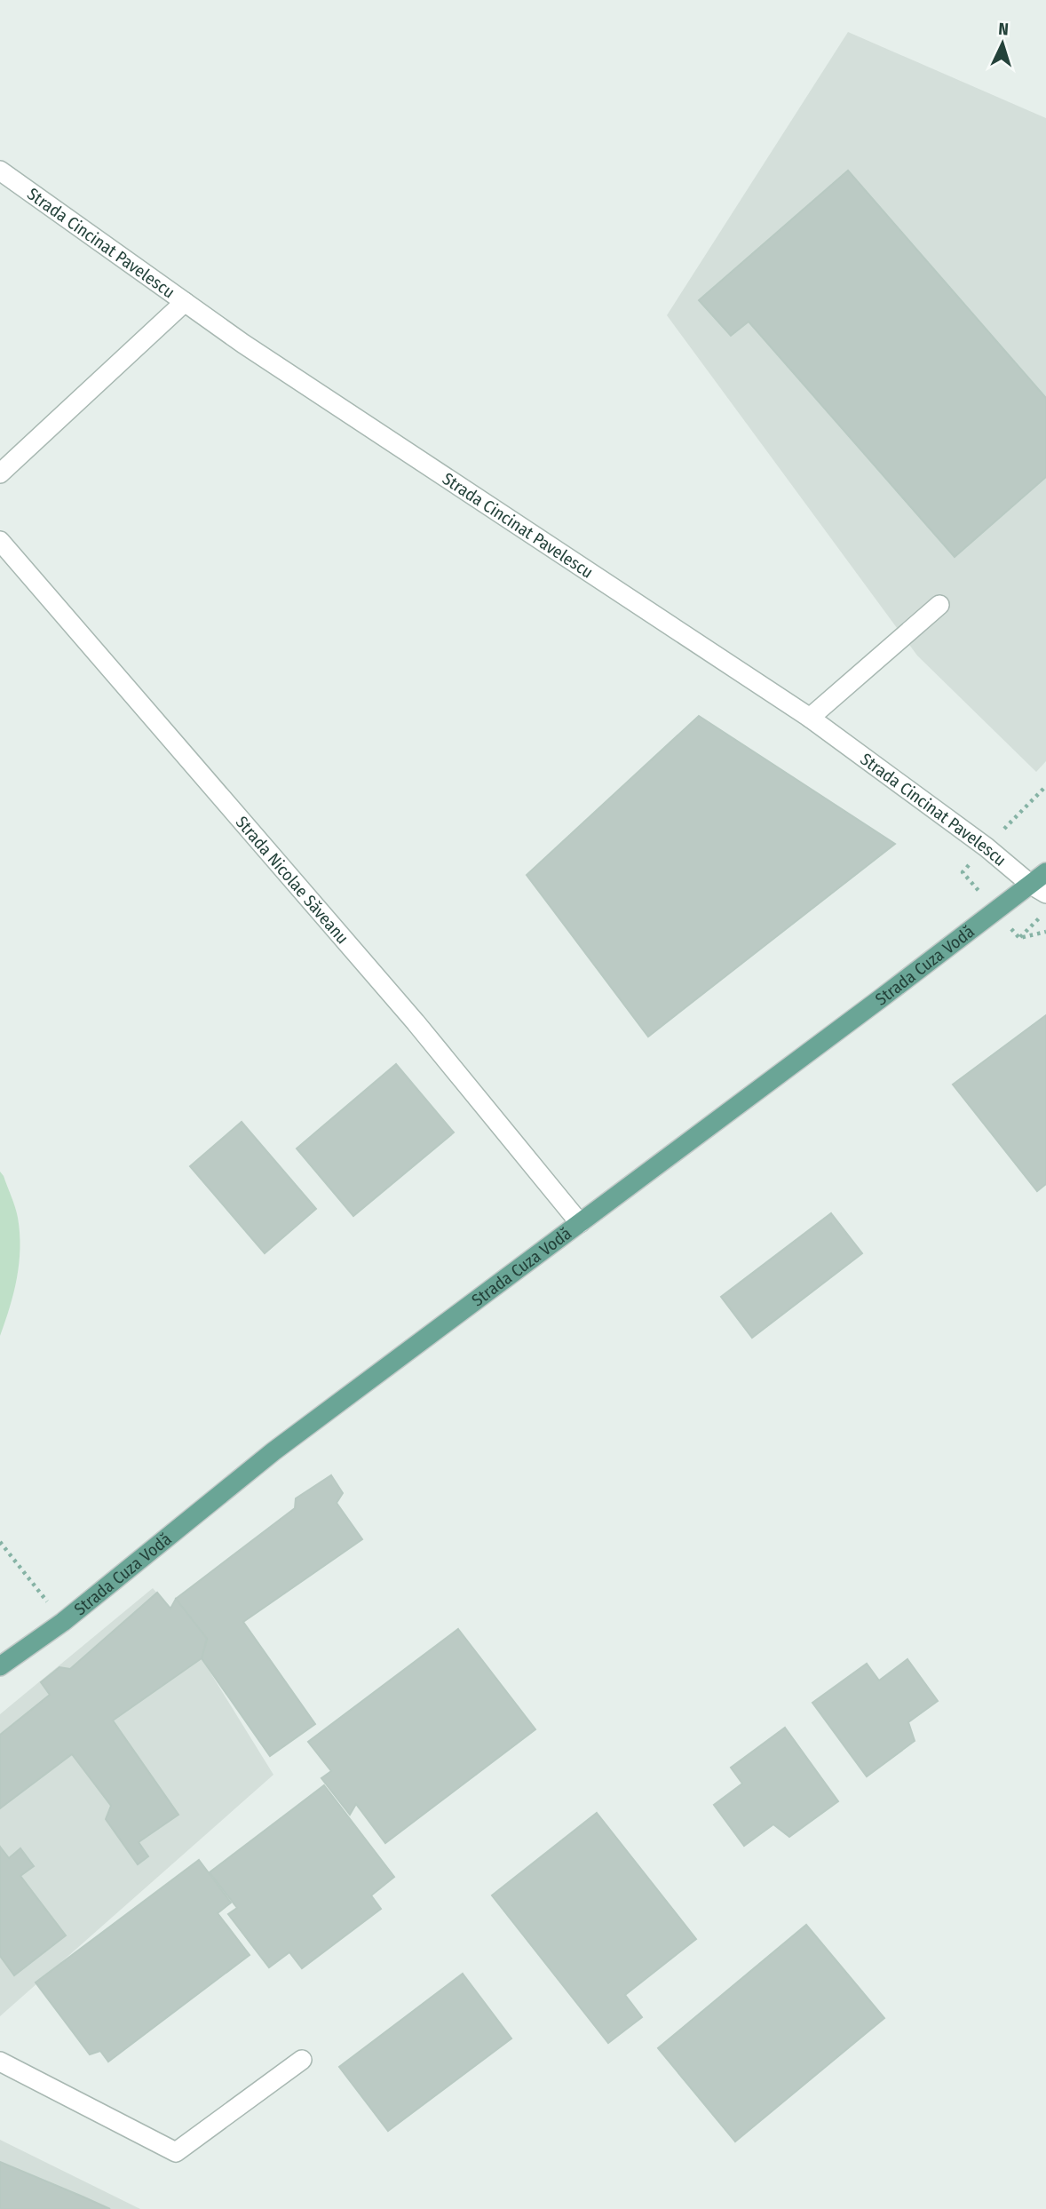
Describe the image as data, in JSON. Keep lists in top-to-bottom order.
{
  "streets": {
    "main road": ["Strada Cuza Vodă"],
    "street": ["Strada Cincinat Pavelescu", "Strada Nicolae Săveanu"]
  },
  "crossings": [
    ["Strada Cincinat Pavelescu", "Strada Cuza Vodă"],
    ["Strada Nicolae Săveanu", "Strada Cuza Vodă"]
  ],
  "north": "top"
}
